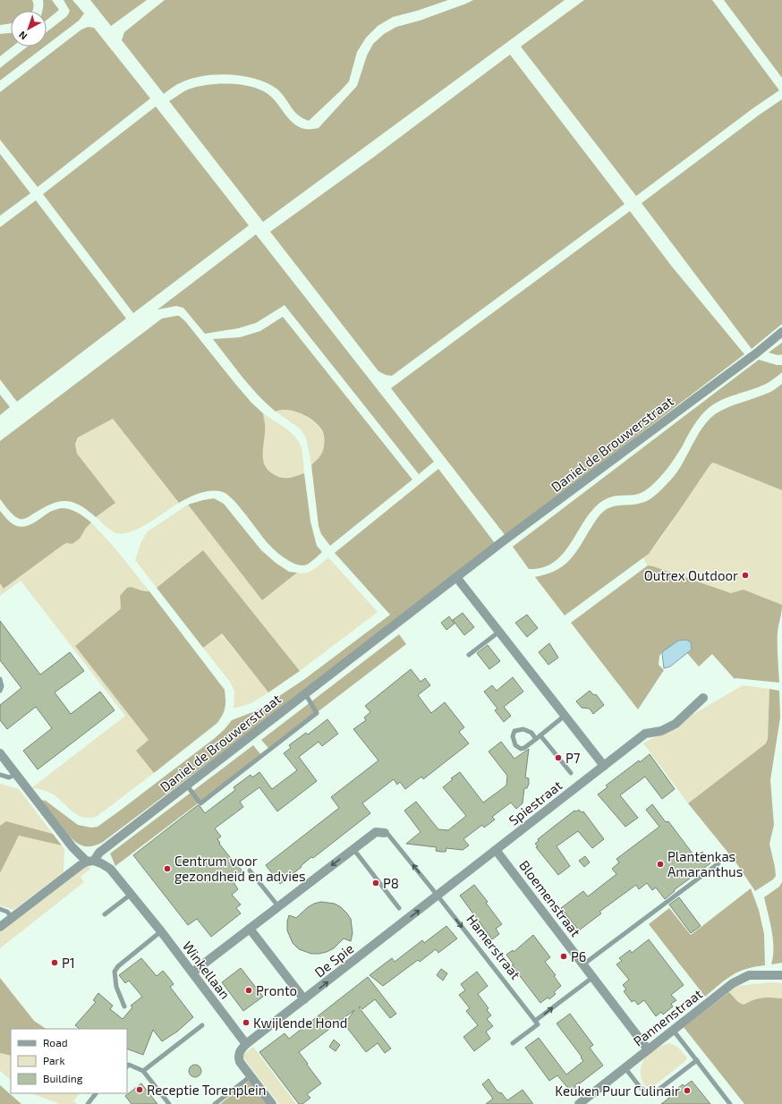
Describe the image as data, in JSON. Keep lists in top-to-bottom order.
{
  "streets": {
    "street": [
      "Daniel de Brouwerstraat",
      "Spiestraat",
      "Bloemenstraat",
      "De Spie",
      "Winkellaan",
      "Pannenstraat"
    ],
    "lane": ["Hamerstraat"]
  },
  "crossings": [
    ["Daniel de Brouwerstraat", "Winkellaan"],
    ["Spiestraat", "Bloemenstraat"],
    ["Spiestraat", "Hamerstraat"],
    ["Spiestraat", "De Spie"],
    ["Bloemenstraat", "Pannenstraat"],
    ["Hamerstraat", "De Spie"],
    ["De Spie", "Winkellaan"]
  ],
  "one_way": ["De Spie"],
  "places": [
    "Outrex Outdoor",
    "P7",
    "Plantenkas Amaranthus",
    "Centrum voor gezondheid en advies",
    "P8",
    "P6",
    "P1",
    "Pronto",
    "Kwijlende Hond",
    "Receptie Torenplein",
    "Keuken Puur Culinair"
  ],
  "legend": ["Road", "Park", "Building"],
  "north": "bottom left"
}
